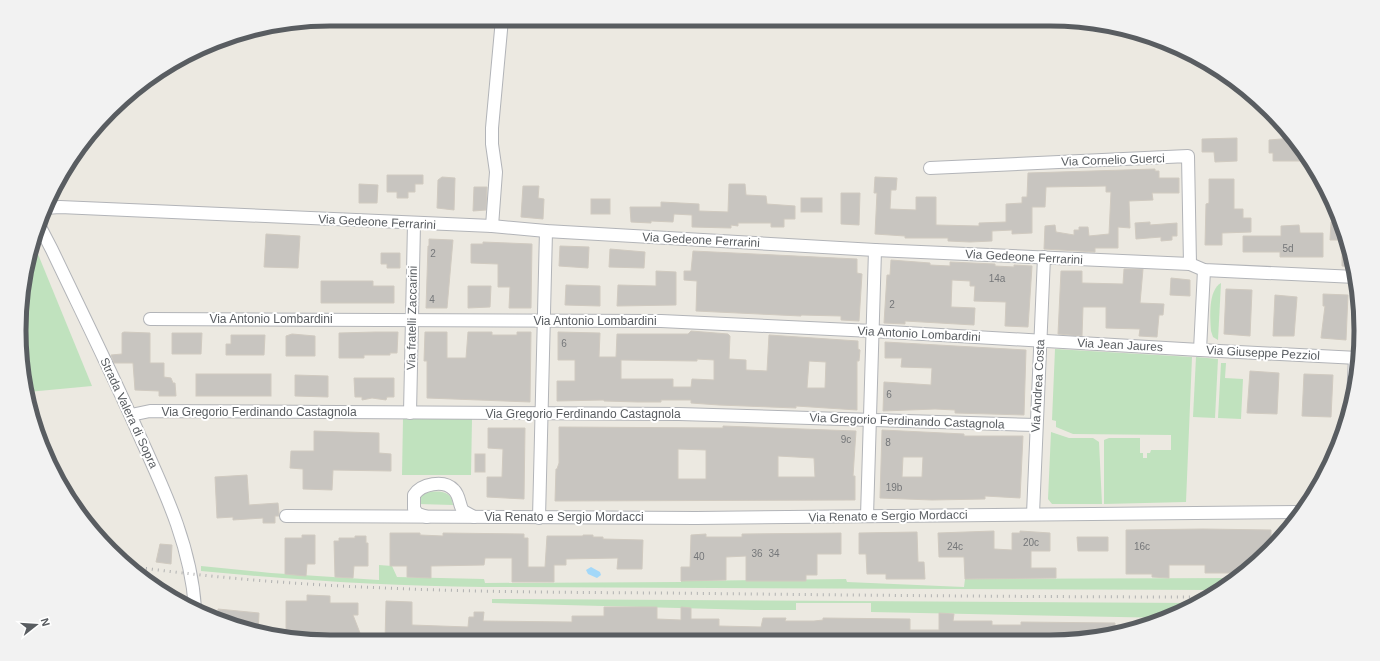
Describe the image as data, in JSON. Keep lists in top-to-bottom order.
{
  "streets": {
    "street": [
      "Via Cornelio Guerci",
      "Via Gedeone Ferrarini",
      "Via fratelli Zaccarini",
      "Via Antonio Lombardini",
      "Via Jean Jaures",
      "Via Giuseppe Pezziol",
      "Via Andrea Costa",
      "Via Gregorio Ferdinando Castagnola",
      "Strada Valera di Sopra",
      "Via Renato e Sergio Mordacci"
    ]
  },
  "crossings": [
    ["Via Cornelio Guerci", "Via Gedeone Ferrarini"],
    ["Via Gedeone Ferrarini", "Via fratelli Zaccarini"],
    ["Via Gedeone Ferrarini", "Via Giuseppe Pezziol"],
    ["Via Gedeone Ferrarini", "Via Andrea Costa"],
    ["Via fratelli Zaccarini", "Via Antonio Lombardini"],
    ["Via fratelli Zaccarini", "Via Gregorio Ferdinando Castagnola"],
    ["Via Antonio Lombardini", "Via Jean Jaures"],
    ["Via Antonio Lombardini", "Via Andrea Costa"],
    ["Via Jean Jaures", "Via Giuseppe Pezziol"],
    ["Via Jean Jaures", "Via Andrea Costa"],
    ["Via Andrea Costa", "Via Gregorio Ferdinando Castagnola"],
    ["Via Andrea Costa", "Via Renato e Sergio Mordacci"],
    ["Via Gregorio Ferdinando Castagnola", "Strada Valera di Sopra"]
  ],
  "house_numbers": [
    "5d",
    "2",
    "14a",
    "4",
    "2",
    "6",
    "6",
    "9c",
    "8",
    "19b",
    "20c",
    "24c",
    "16c",
    "36",
    "34",
    "40"
  ],
  "north": "right"
}
